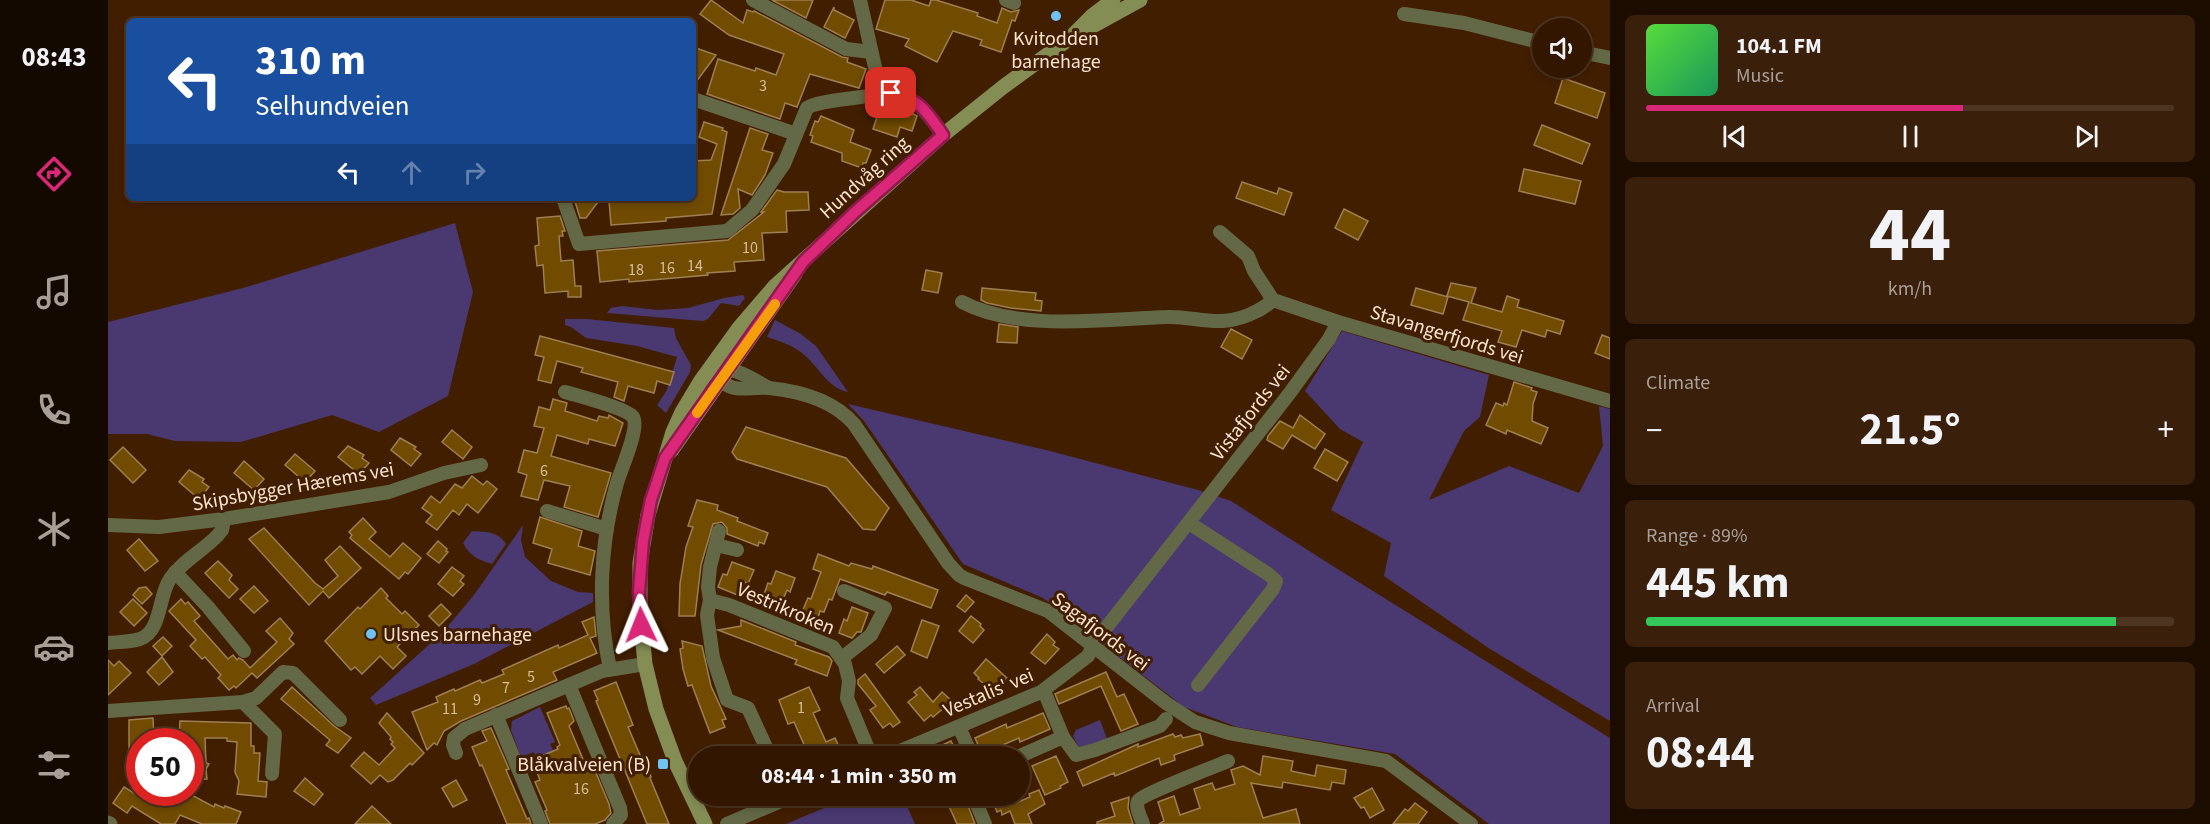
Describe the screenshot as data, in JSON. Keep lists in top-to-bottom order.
{
  "streets": {
    "main road": ["Hundvåg ring"],
    "street": [
      "Stavangerfjords vei",
      "Vistafjords vei",
      "Skipsbygger Hærems vei",
      "Vestrikroken",
      "Sagafjords vei",
      "Vestalis' vei"
    ]
  },
  "crossings": [
    ["Hundvåg ring", "Sagafjords vei"],
    ["Stavangerfjords vei", "Vistafjords vei"],
    ["Vistafjords vei", "Sagafjords vei"],
    ["Vistafjords vei", "Vestalis' vei"],
    ["Sagafjords vei", "Vestalis' vei"]
  ],
  "places": {
    "other": ["Kvitodden barnehage", "Ulsnes barnehage"],
    "transit": ["Blåkvalveien (B)"]
  },
  "house_numbers": [
    "3",
    "10",
    "14",
    "16",
    "18",
    "6",
    "5",
    "7",
    "9",
    "1",
    "11",
    "16"
  ],
  "page": {
    "tabs": "08:43",
    "turn": ["310 m", "Selhundveien"],
    "song": ["104.1 FM", "Music"],
    "tile": [
      ["44", "km/h"],
      "Climate",
      ["Range · 89%", "445 km"],
      ["Arrival", "08:44"]
    ],
    "heat": ["−", "21.5°", "+"],
    "limit": "50",
    "trip": "08:44 · 1 min · 350 m"
  }
}
